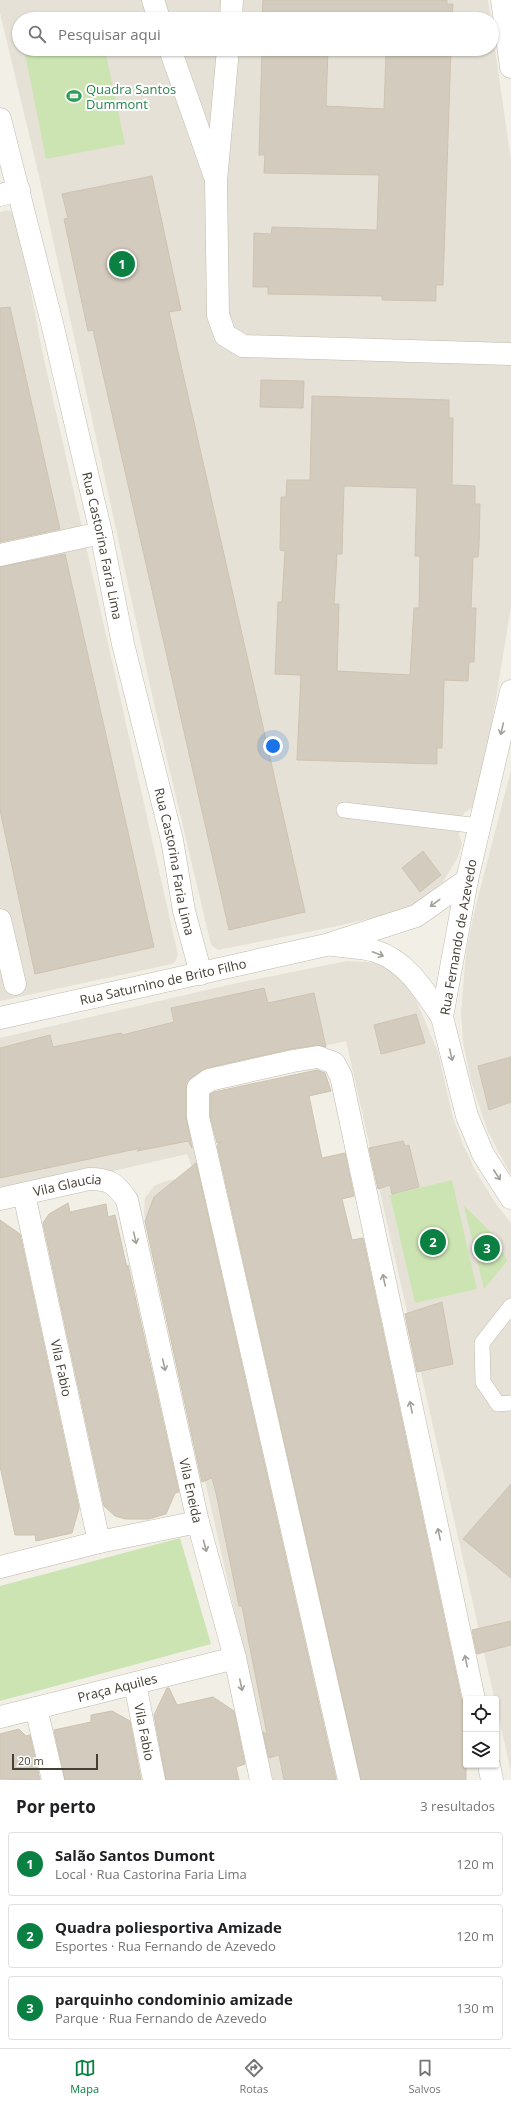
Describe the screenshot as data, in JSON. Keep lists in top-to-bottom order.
{
  "streets": {
    "street": [
      "Rua Castorina Faria Lima",
      "Rua Fernando de Azevedo",
      "Rua Saturnino de Brito Filho",
      "Vila Glaucia",
      "Vila Fabio",
      "Vila Eneida",
      "Praça Aquiles"
    ]
  },
  "crossings": [
    ["Rua Castorina Faria Lima", "Rua Saturnino de Brito Filho"],
    ["Rua Fernando de Azevedo", "Rua Saturnino de Brito Filho"],
    ["Vila Glaucia", "Vila Fabio"],
    ["Vila Glaucia", "Vila Eneida"],
    ["Vila Fabio", "Praça Aquiles"],
    ["Vila Eneida", "Praça Aquiles"]
  ],
  "one_way": ["Rua Fernando de Azevedo", "Vila Eneida"],
  "places": {
    "sports": ["Quadra Santos Dummont"]
  },
  "scale_bar": "20 m",
  "page": {
    "search": "Pesquisar aqui",
    "pins": ["1", "2", "3"],
    "scale": "20 m",
    "heading": ["Por perto", "3 resultados"],
    "list": [
      {
        "mark": "1",
        "name": "Salão Santos Dumont",
        "note": "Local · Rua Castorina Faria Lima",
        "value": "120 m"
      },
      {
        "mark": "2",
        "name": "Quadra poliesportiva Amizade",
        "note": "Esportes · Rua Fernando de Azevedo",
        "value": "120 m"
      },
      {
        "mark": "3",
        "name": "parquinho condominio amizade",
        "note": "Parque · Rua Fernando de Azevedo",
        "value": "130 m"
      }
    ],
    "nav": ["Mapa", "Rotas", "Salvos"]
  }
}
